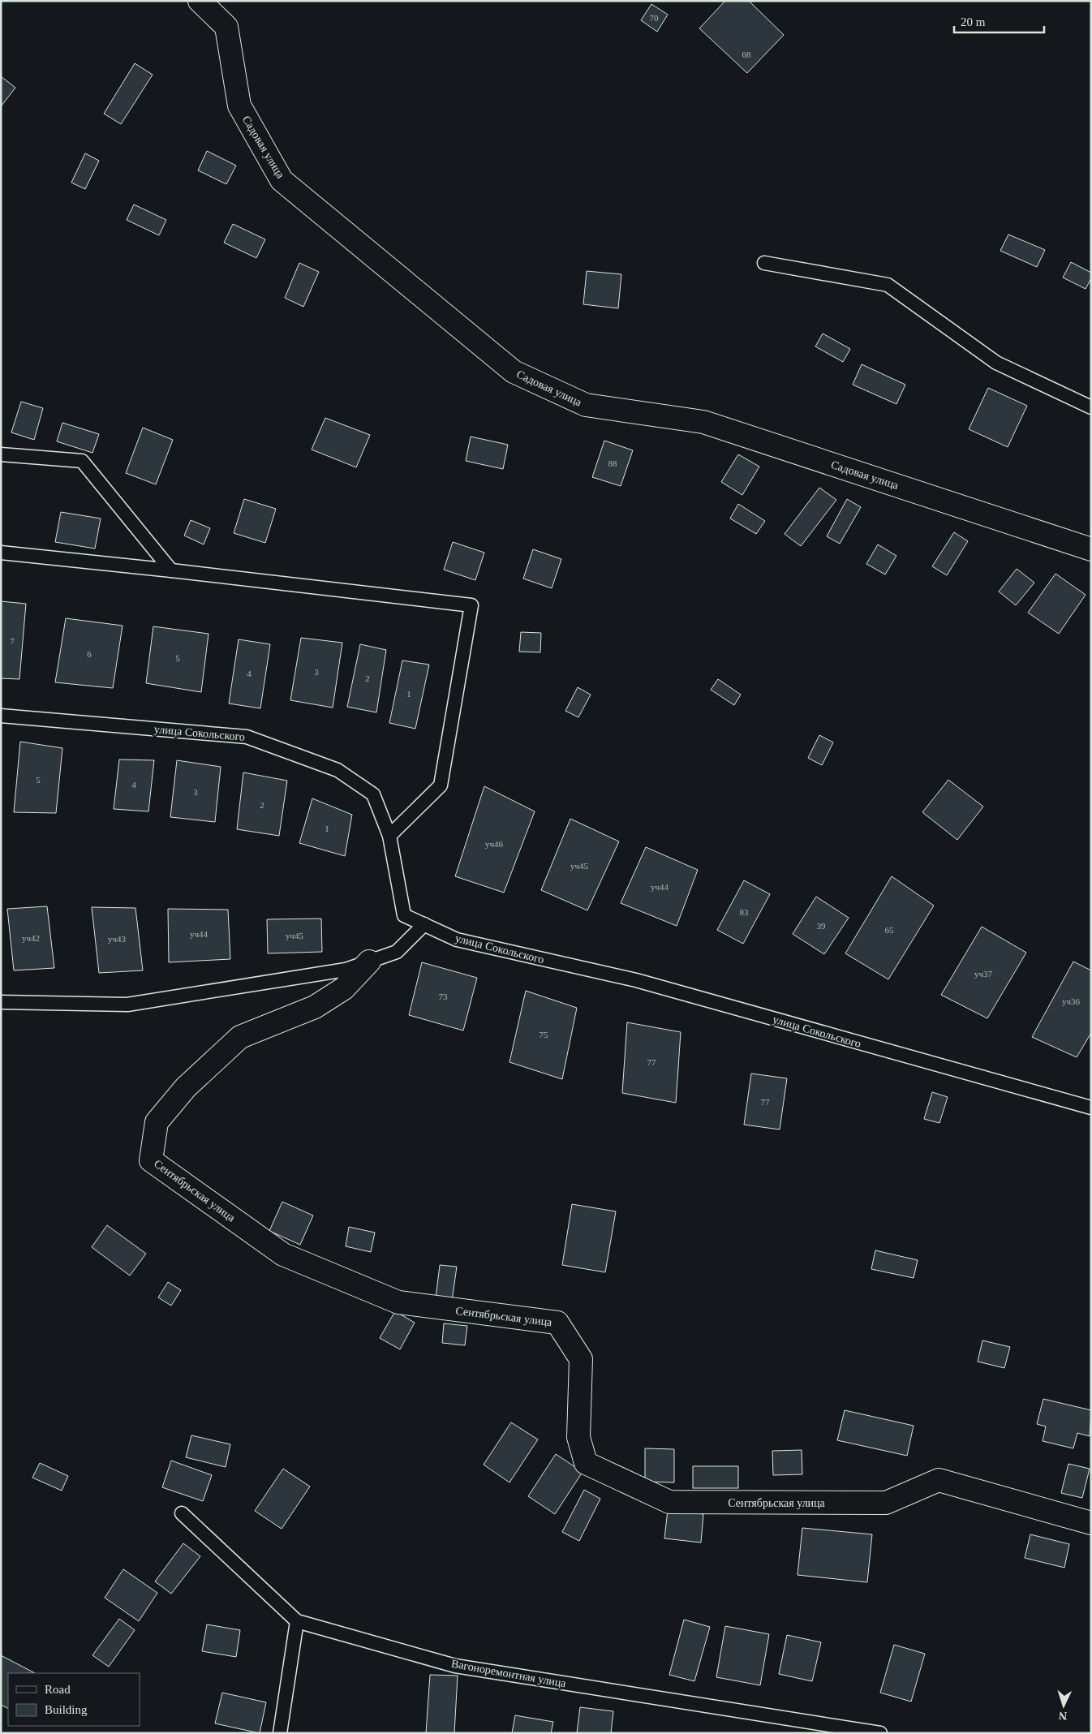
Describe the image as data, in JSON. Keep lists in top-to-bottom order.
{
  "streets": {
    "street": ["Садовая улица", "Сентябрьская улица"],
    "lane": ["улица Сокольского", "Вагоноремонтная улица"]
  },
  "house_numbers": [
    "70",
    "68",
    "88",
    "7",
    "6",
    "5",
    "3",
    "4",
    "2",
    "1",
    "5",
    "4",
    "3",
    "2",
    "1",
    "уч46",
    "уч45",
    "уч44",
    "83",
    "39",
    "65",
    "уч44",
    "уч45",
    "уч42",
    "уч43",
    "уч37",
    "73",
    "уч36",
    "75",
    "77",
    "77"
  ],
  "legend": ["Road", "Building"],
  "scale_bar": "20 m",
  "north": "bottom"
}
